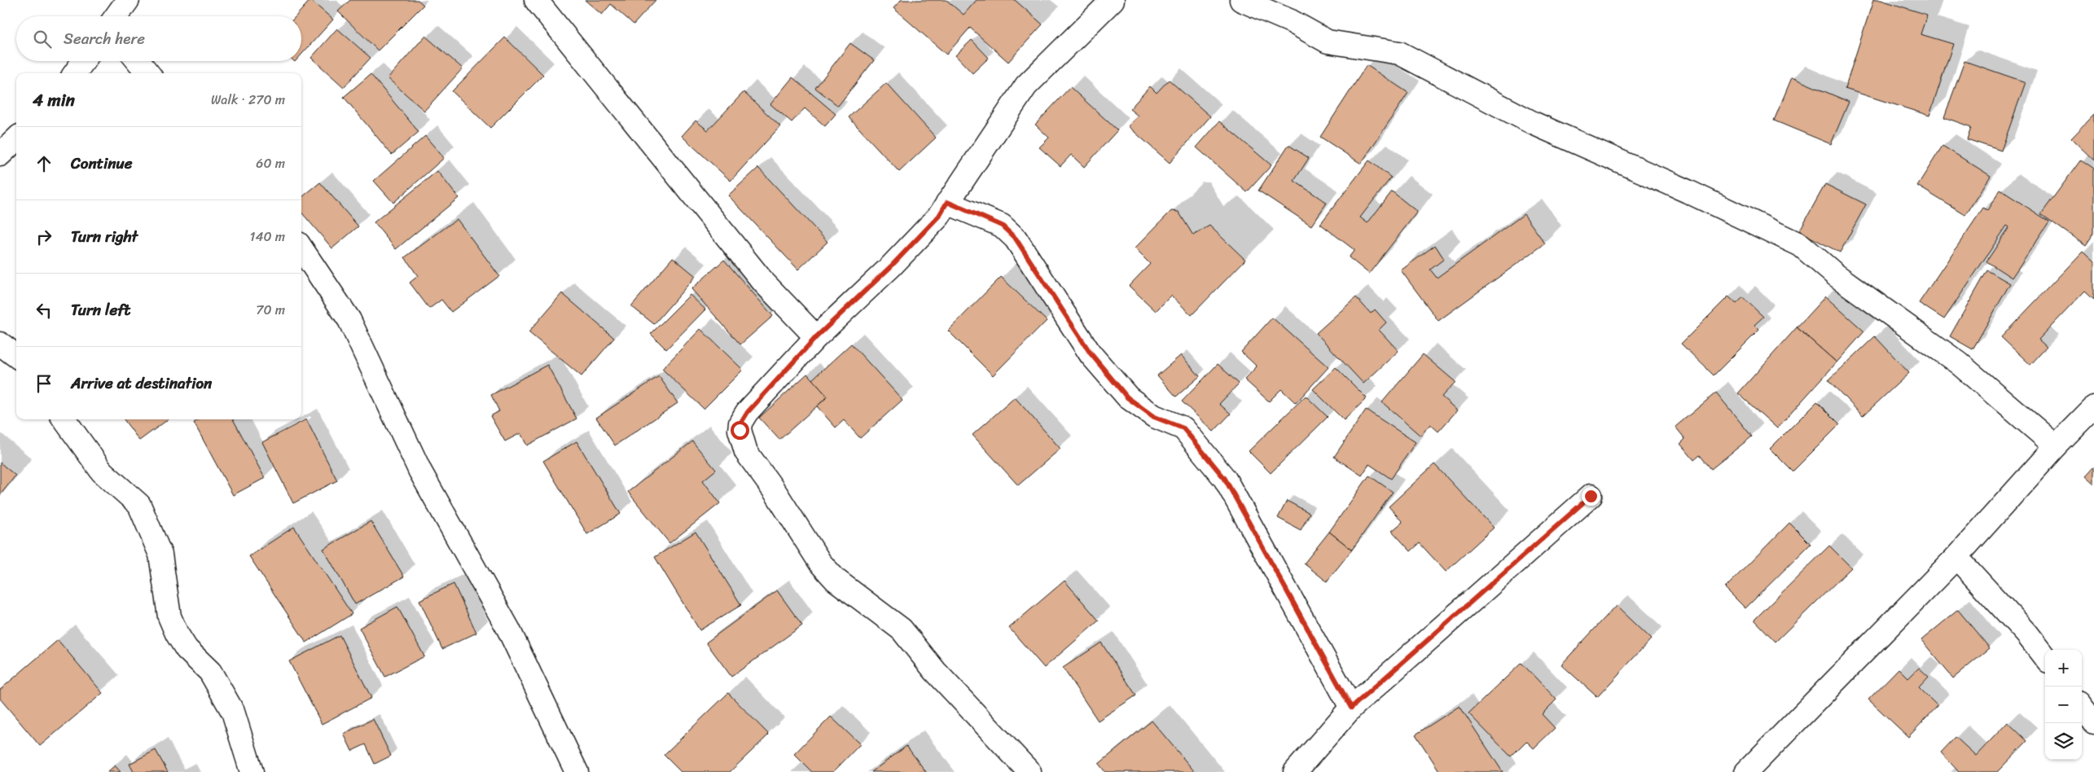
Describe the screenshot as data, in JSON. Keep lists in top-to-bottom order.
{
  "page": {
    "search": "Search here",
    "heading": ["4 min", "Walk · 270 m"],
    "list": [
      ["Continue", "60 m"],
      ["Turn right", "140 m"],
      ["Turn left", "70 m"],
      "Arrive at destination"
    ],
    "map_buttons": ["+", "−"]
  }
}
